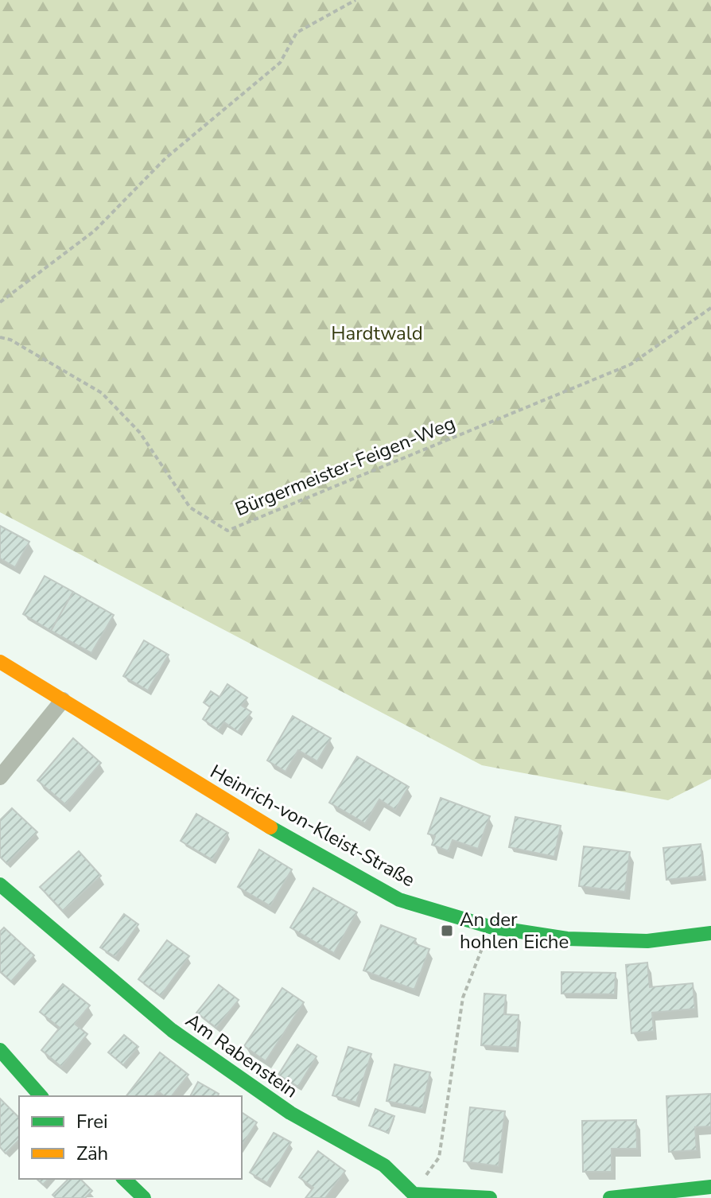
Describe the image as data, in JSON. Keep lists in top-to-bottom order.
{
  "streets": {
    "street": ["Heinrich-von-Kleist-Straße", "Am Rabenstein"],
    "path": ["Bürgermeister-Feigen-Weg"]
  },
  "parks": ["Hardtwald"],
  "places": {
    "transit": ["An der hohlen Eiche"]
  },
  "legend": ["Frei", "Zäh"]
}
